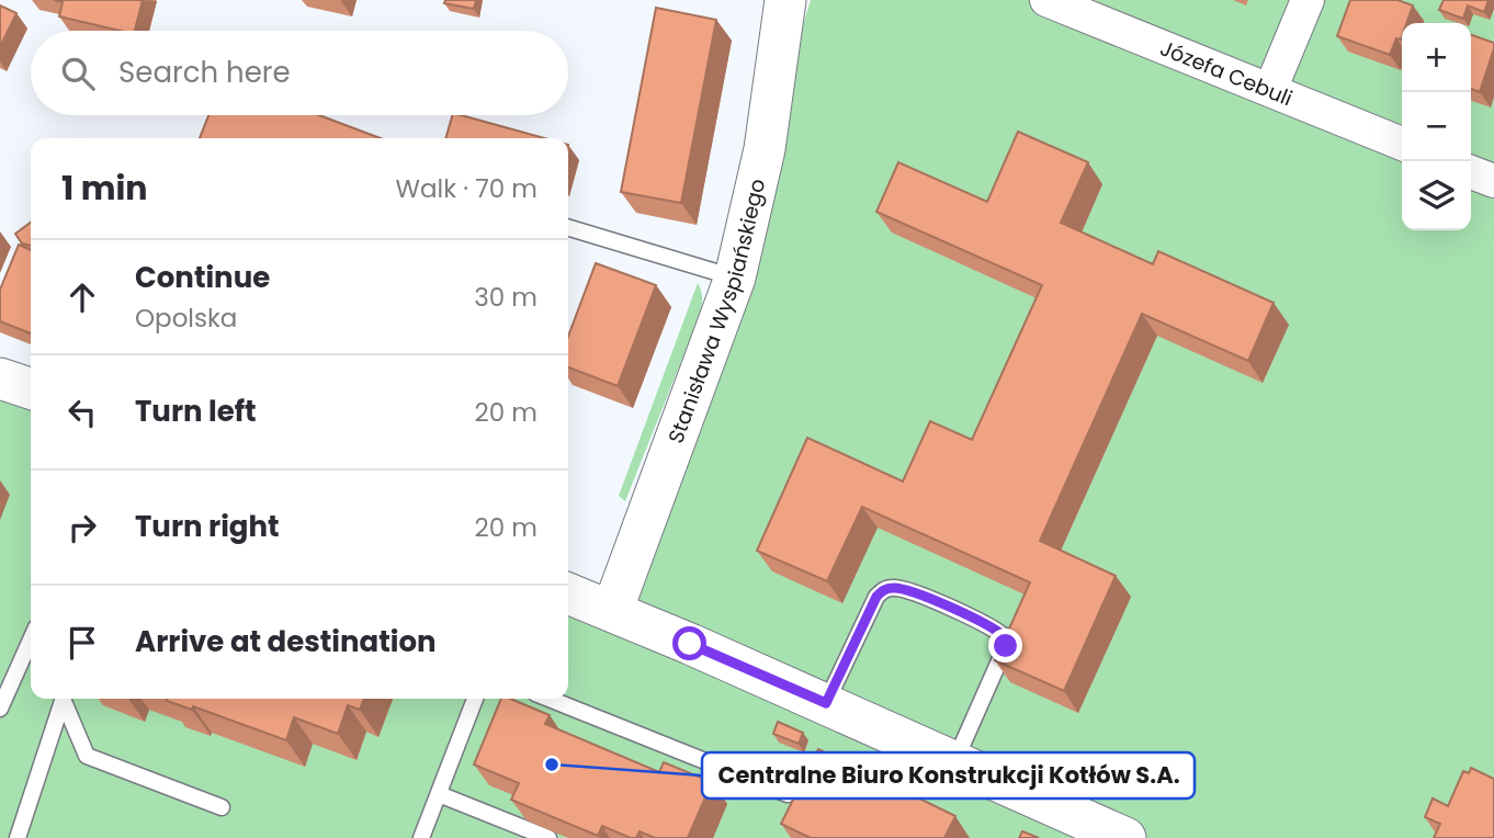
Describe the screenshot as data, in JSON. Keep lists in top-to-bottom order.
{
  "streets": {
    "street": ["Józefa Cebuli", "Stanisława Wyspiańskiego"]
  },
  "places": ["Centralne Biuro Konstrukcji Kotłów S.A."],
  "page": {
    "map_buttons": ["+", "−"],
    "search": "Search here",
    "heading": ["1 min", "Walk · 70 m"],
    "list": [
      ["Continue", "Opolska", "30 m"],
      ["Turn left", "20 m"],
      ["Turn right", "20 m"],
      "Arrive at destination"
    ]
  }
}
